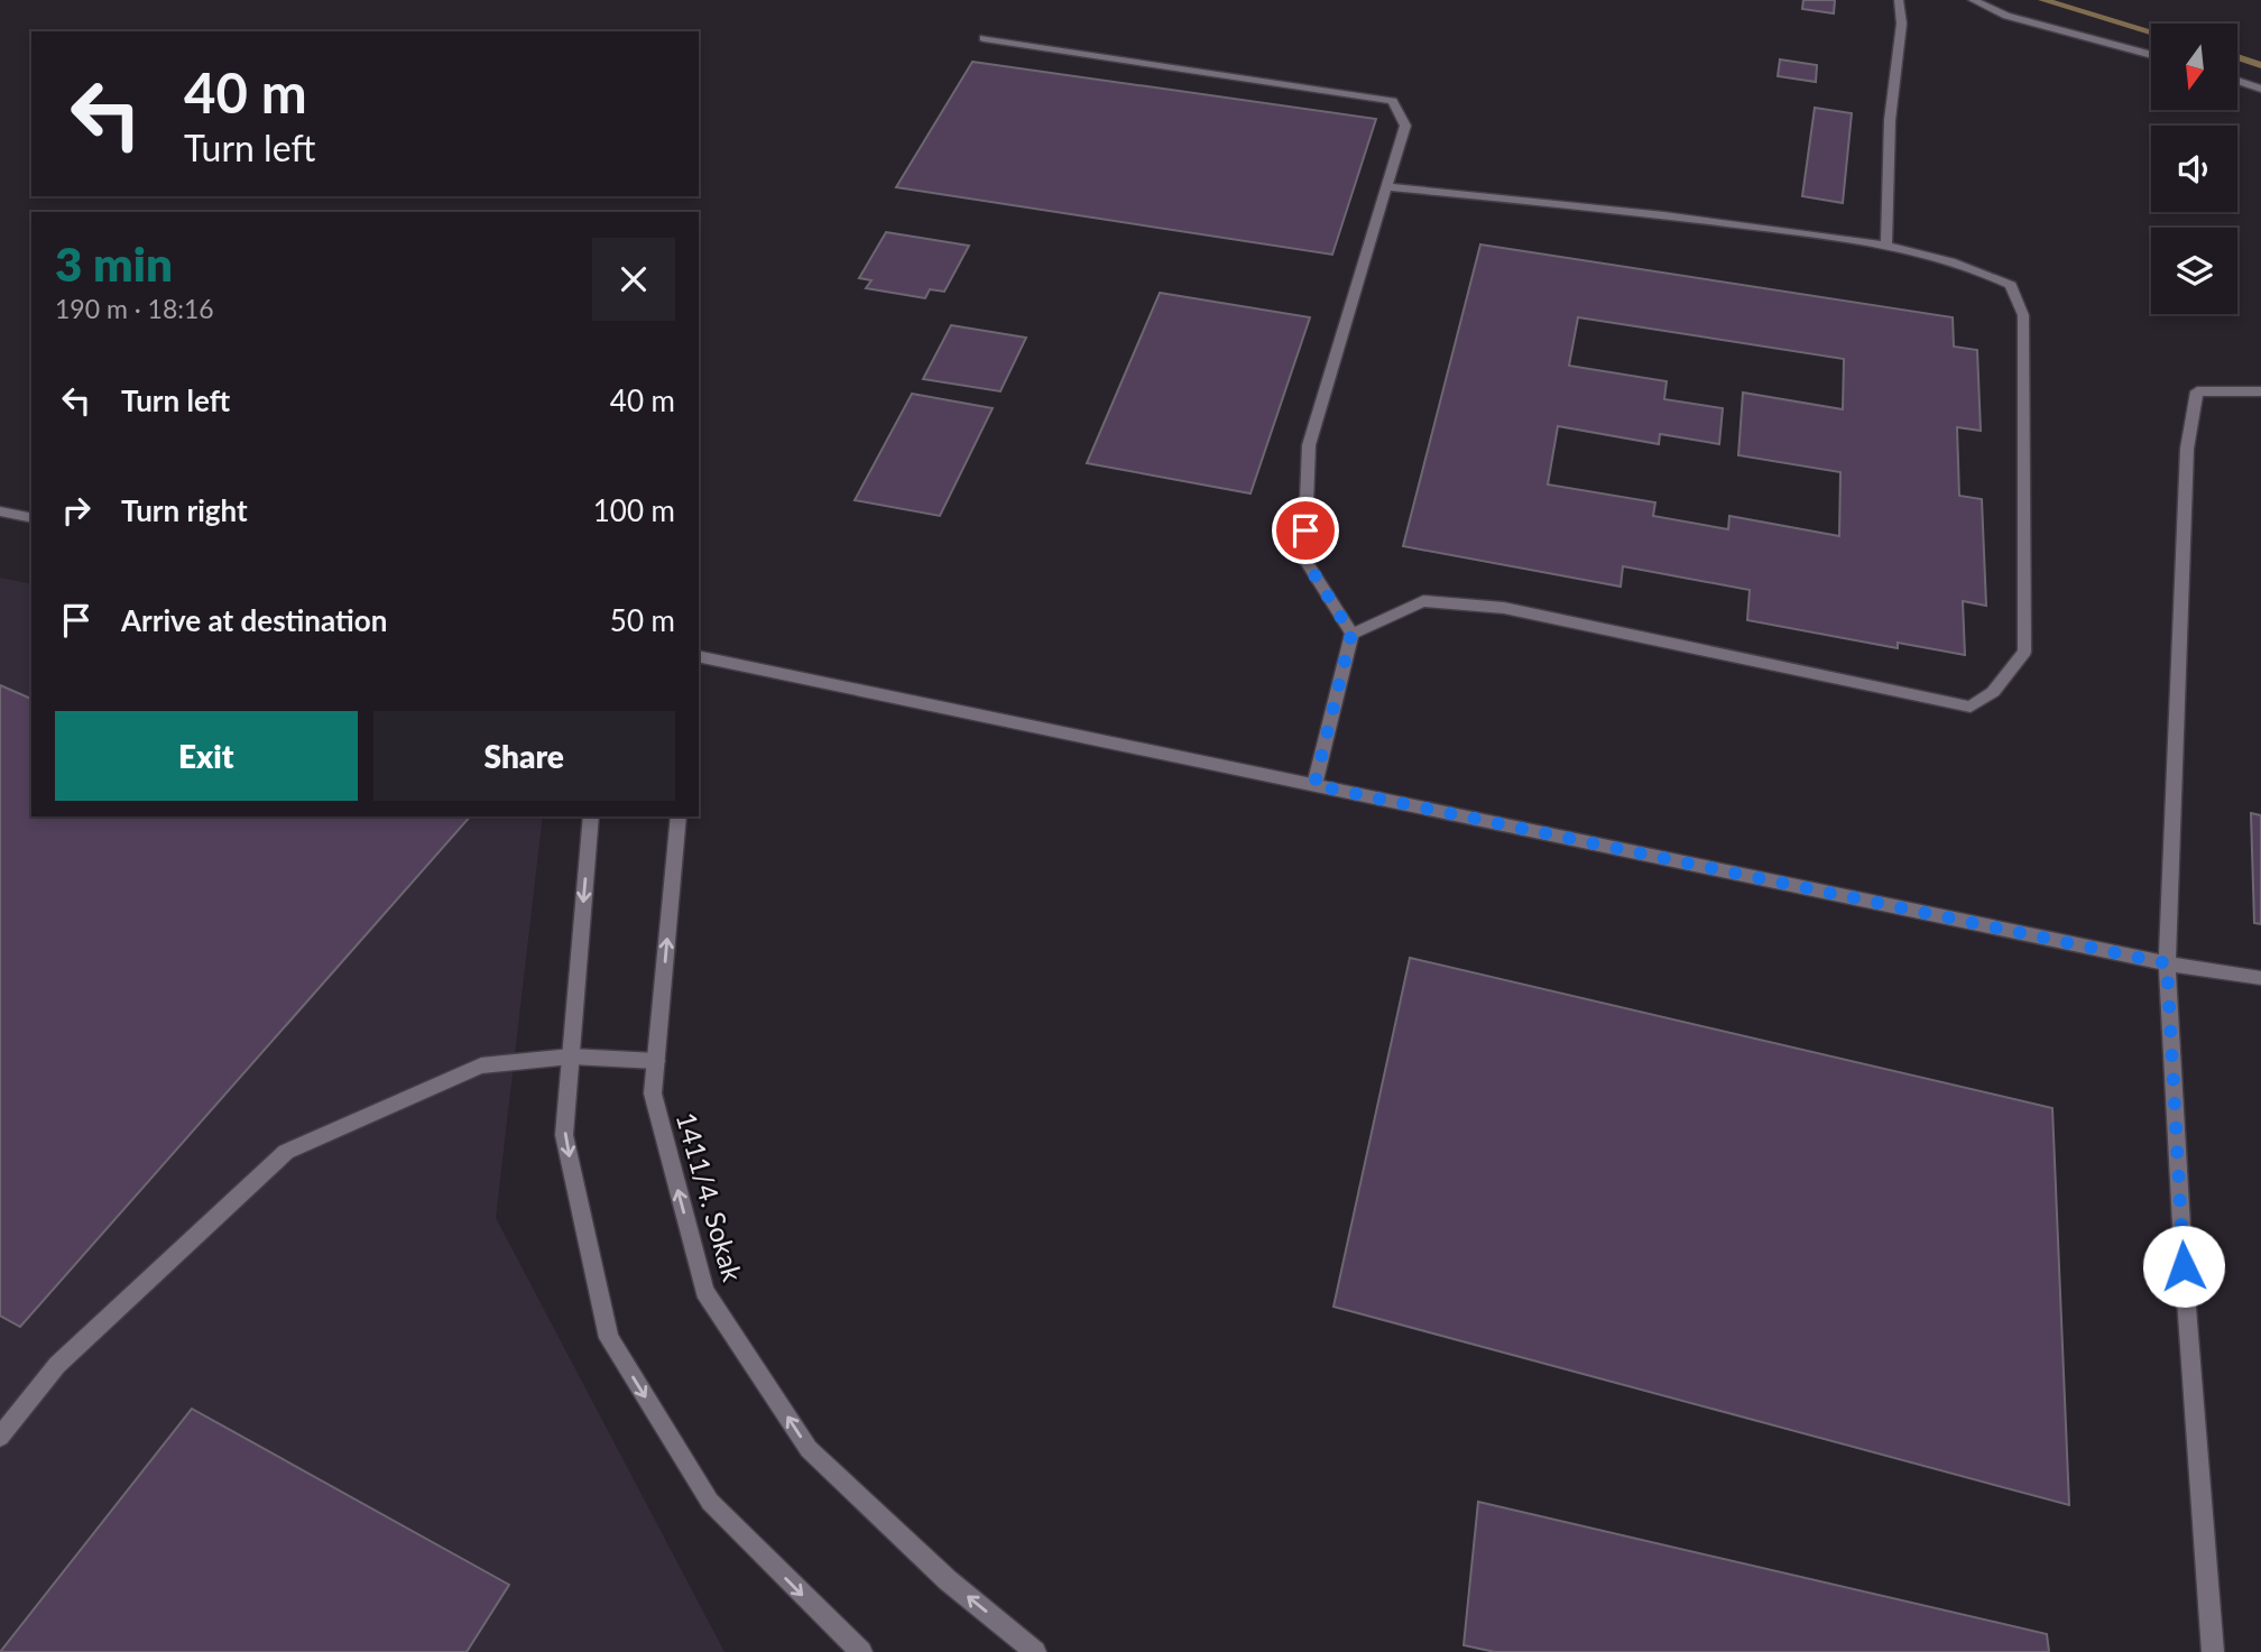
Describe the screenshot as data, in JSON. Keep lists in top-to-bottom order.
{
  "streets": {
    "street": ["1411/4. Sokak"]
  },
  "north": "bottom",
  "page": {
    "turn": ["40 m", "Turn left"],
    "heading": ["3 min", "190 m · 18:16"],
    "list": [
      {
        "name": "Turn left",
        "value": "40 m"
      },
      {
        "name": "Turn right",
        "value": "100 m"
      },
      {
        "name": "Arrive at destination",
        "value": "50 m"
      }
    ],
    "buttons": ["Exit", "Share"]
  }
}
